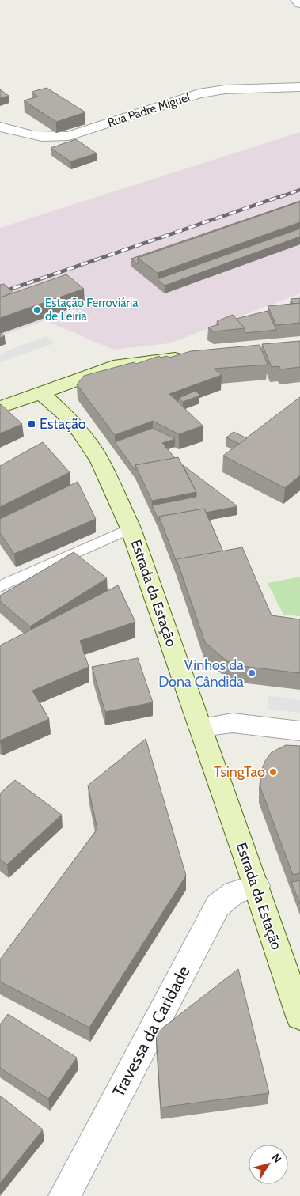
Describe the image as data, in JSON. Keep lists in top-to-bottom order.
{
  "streets": {
    "main road": ["Estrada da Estação"],
    "street": ["Rua Padre Miguel", "Travessa da Caridade"]
  },
  "crossings": [
    ["Estrada da Estação", "Travessa da Caridade"]
  ],
  "places": {
    "other": ["Estação Ferroviária de Leiria", "Vinhos da Dona Cândida", "TsingTao"],
    "transit": ["Estação"]
  },
  "north": "top right"
}
